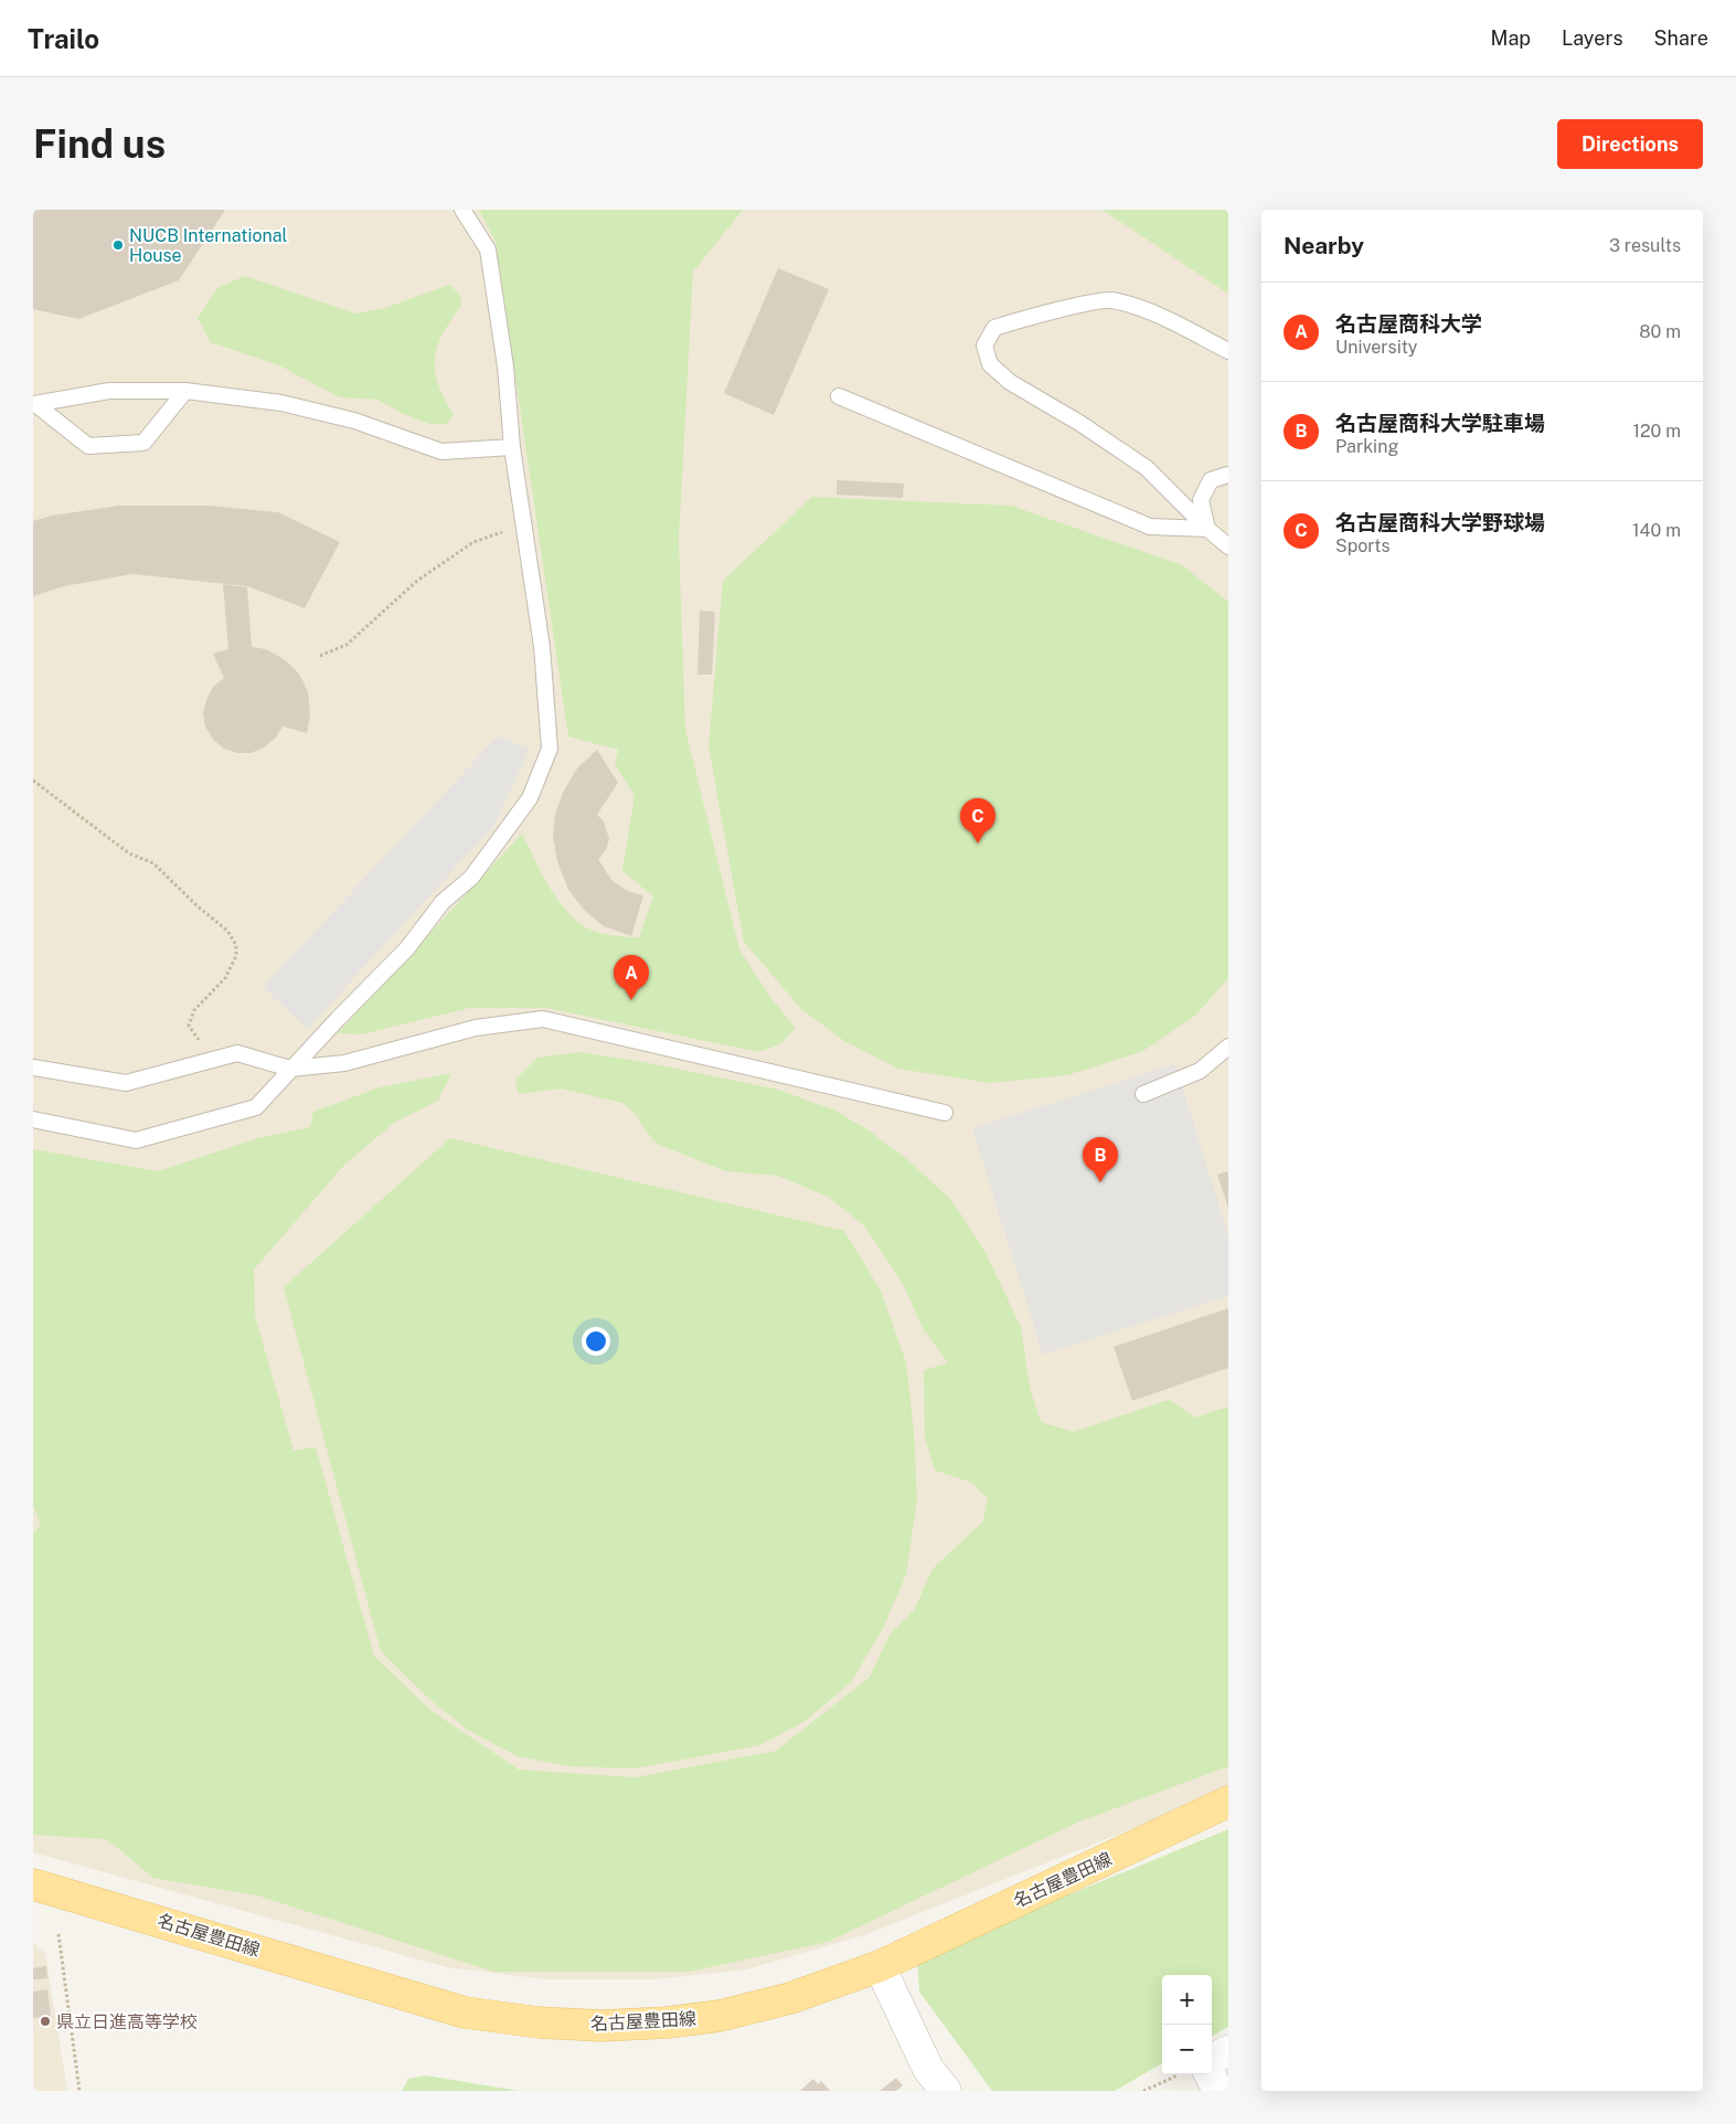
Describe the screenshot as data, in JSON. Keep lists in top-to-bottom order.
{
  "streets": {
    "main road": ["名古屋豊田線"]
  },
  "places": ["NUCB International House", "県立日進高等学校"],
  "page": {
    "header": "Trailo",
    "nav": ["Map", "Layers", "Share"],
    "buttons": "Directions",
    "title": "Find us",
    "heading": ["Nearby", "3 results"],
    "list": [
      {
        "mark": "A",
        "name": "名古屋商科大学",
        "note": "University",
        "value": "80 m"
      },
      {
        "mark": "B",
        "name": "名古屋商科大学駐車場",
        "note": "Parking",
        "value": "120 m"
      },
      {
        "mark": "C",
        "name": "名古屋商科大学野球場",
        "note": "Sports",
        "value": "140 m"
      }
    ],
    "pins": ["C", "A", "B"],
    "map_buttons": ["+", "−"]
  }
}
